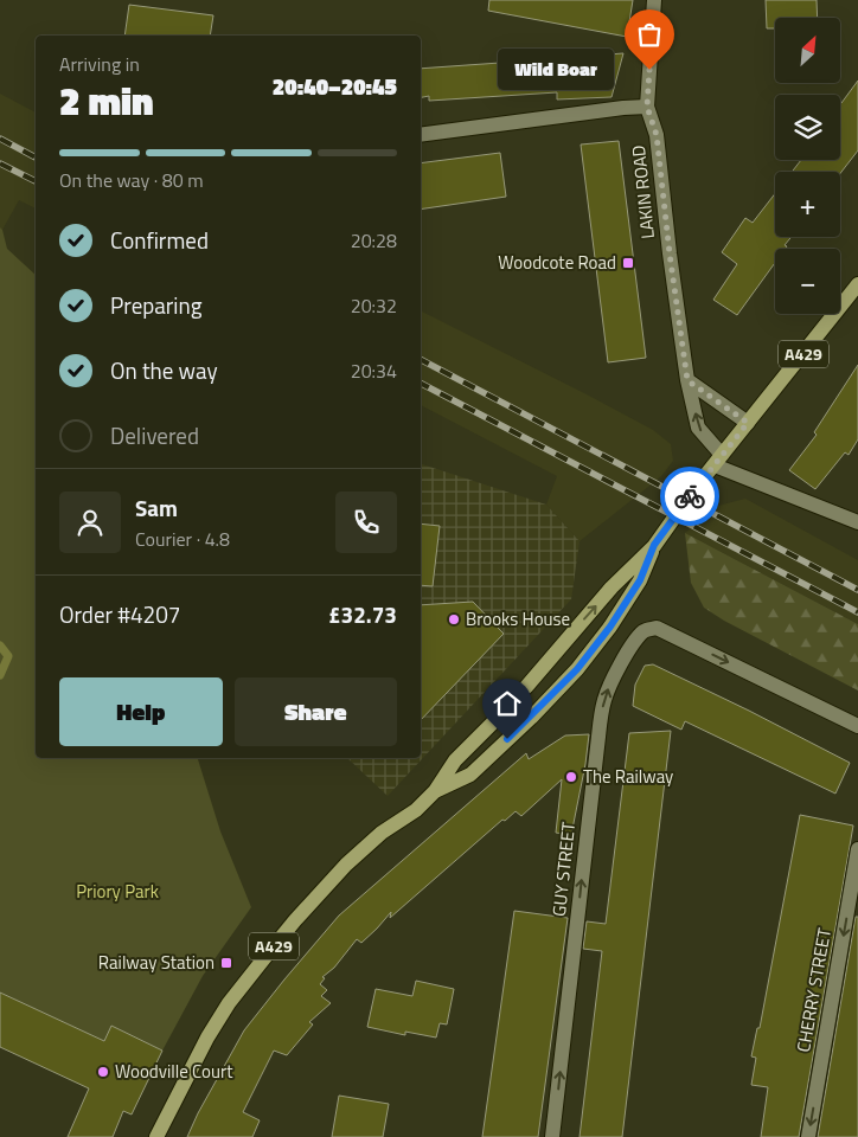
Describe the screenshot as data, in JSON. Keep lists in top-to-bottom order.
{
  "streets": {
    "main road": ["A429"],
    "street": ["LAKIN ROAD", "GUY STREET", "CHERRY STREET"]
  },
  "crossings": [
    ["LAKIN ROAD", "A429"]
  ],
  "one_way": ["CHERRY STREET"],
  "parks": ["Priory Park"],
  "places": {
    "other": [
      "Wild Boar",
      "Brooks House",
      "The Railway",
      "Woodville Court"
    ],
    "transit": ["Woodcote Road", "Railway Station"]
  },
  "north": "top right",
  "page": {
    "map_buttons": ["+", "−"],
    "heading": ["2 min", "Arriving in", "20:40–20:45"],
    "panel": [
      "Sam",
      "Courier · 4.8",
      "Order #4207",
      "£32.73"
    ],
    "bubble": "Wild Boar",
    "bar": "On the way · 80 m",
    "list": [
      ["Confirmed", "20:28"],
      ["Preparing", "20:32"],
      ["On the way", "20:34"],
      "Delivered"
    ],
    "buttons": ["Help", "Share"]
  }
}
